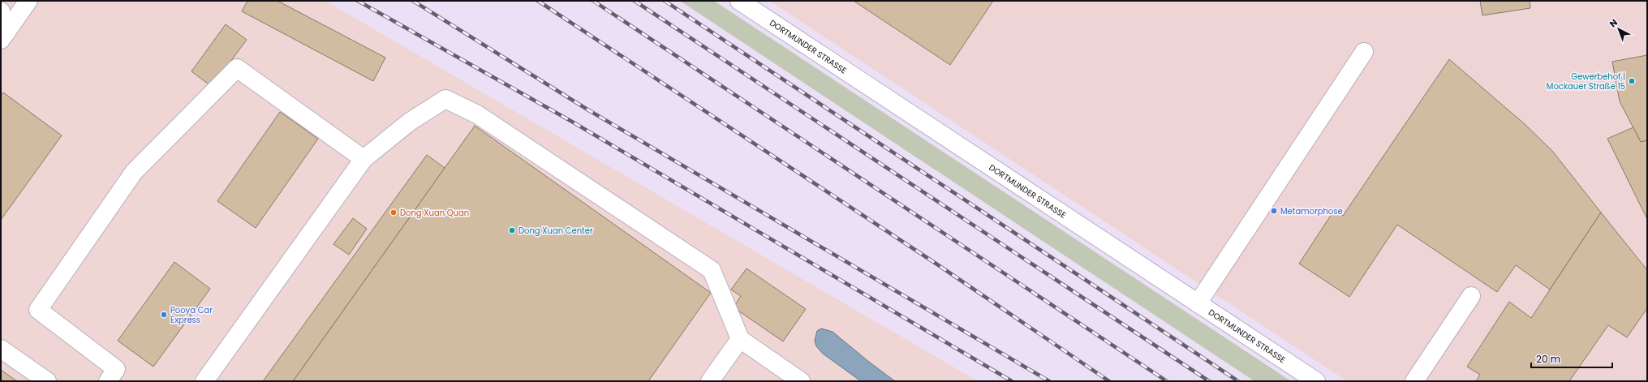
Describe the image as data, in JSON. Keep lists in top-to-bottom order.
{
  "streets": {
    "street": ["DORTMUNDER STRASSE"]
  },
  "places": [
    "Gewerbehof | Mockauer Straße 15",
    "Metamorphose",
    "Dong Xuan Quan",
    "Dong Xuan Center",
    "Pooya Car Express"
  ],
  "scale_bar": "20 m",
  "north": "top left"
}
